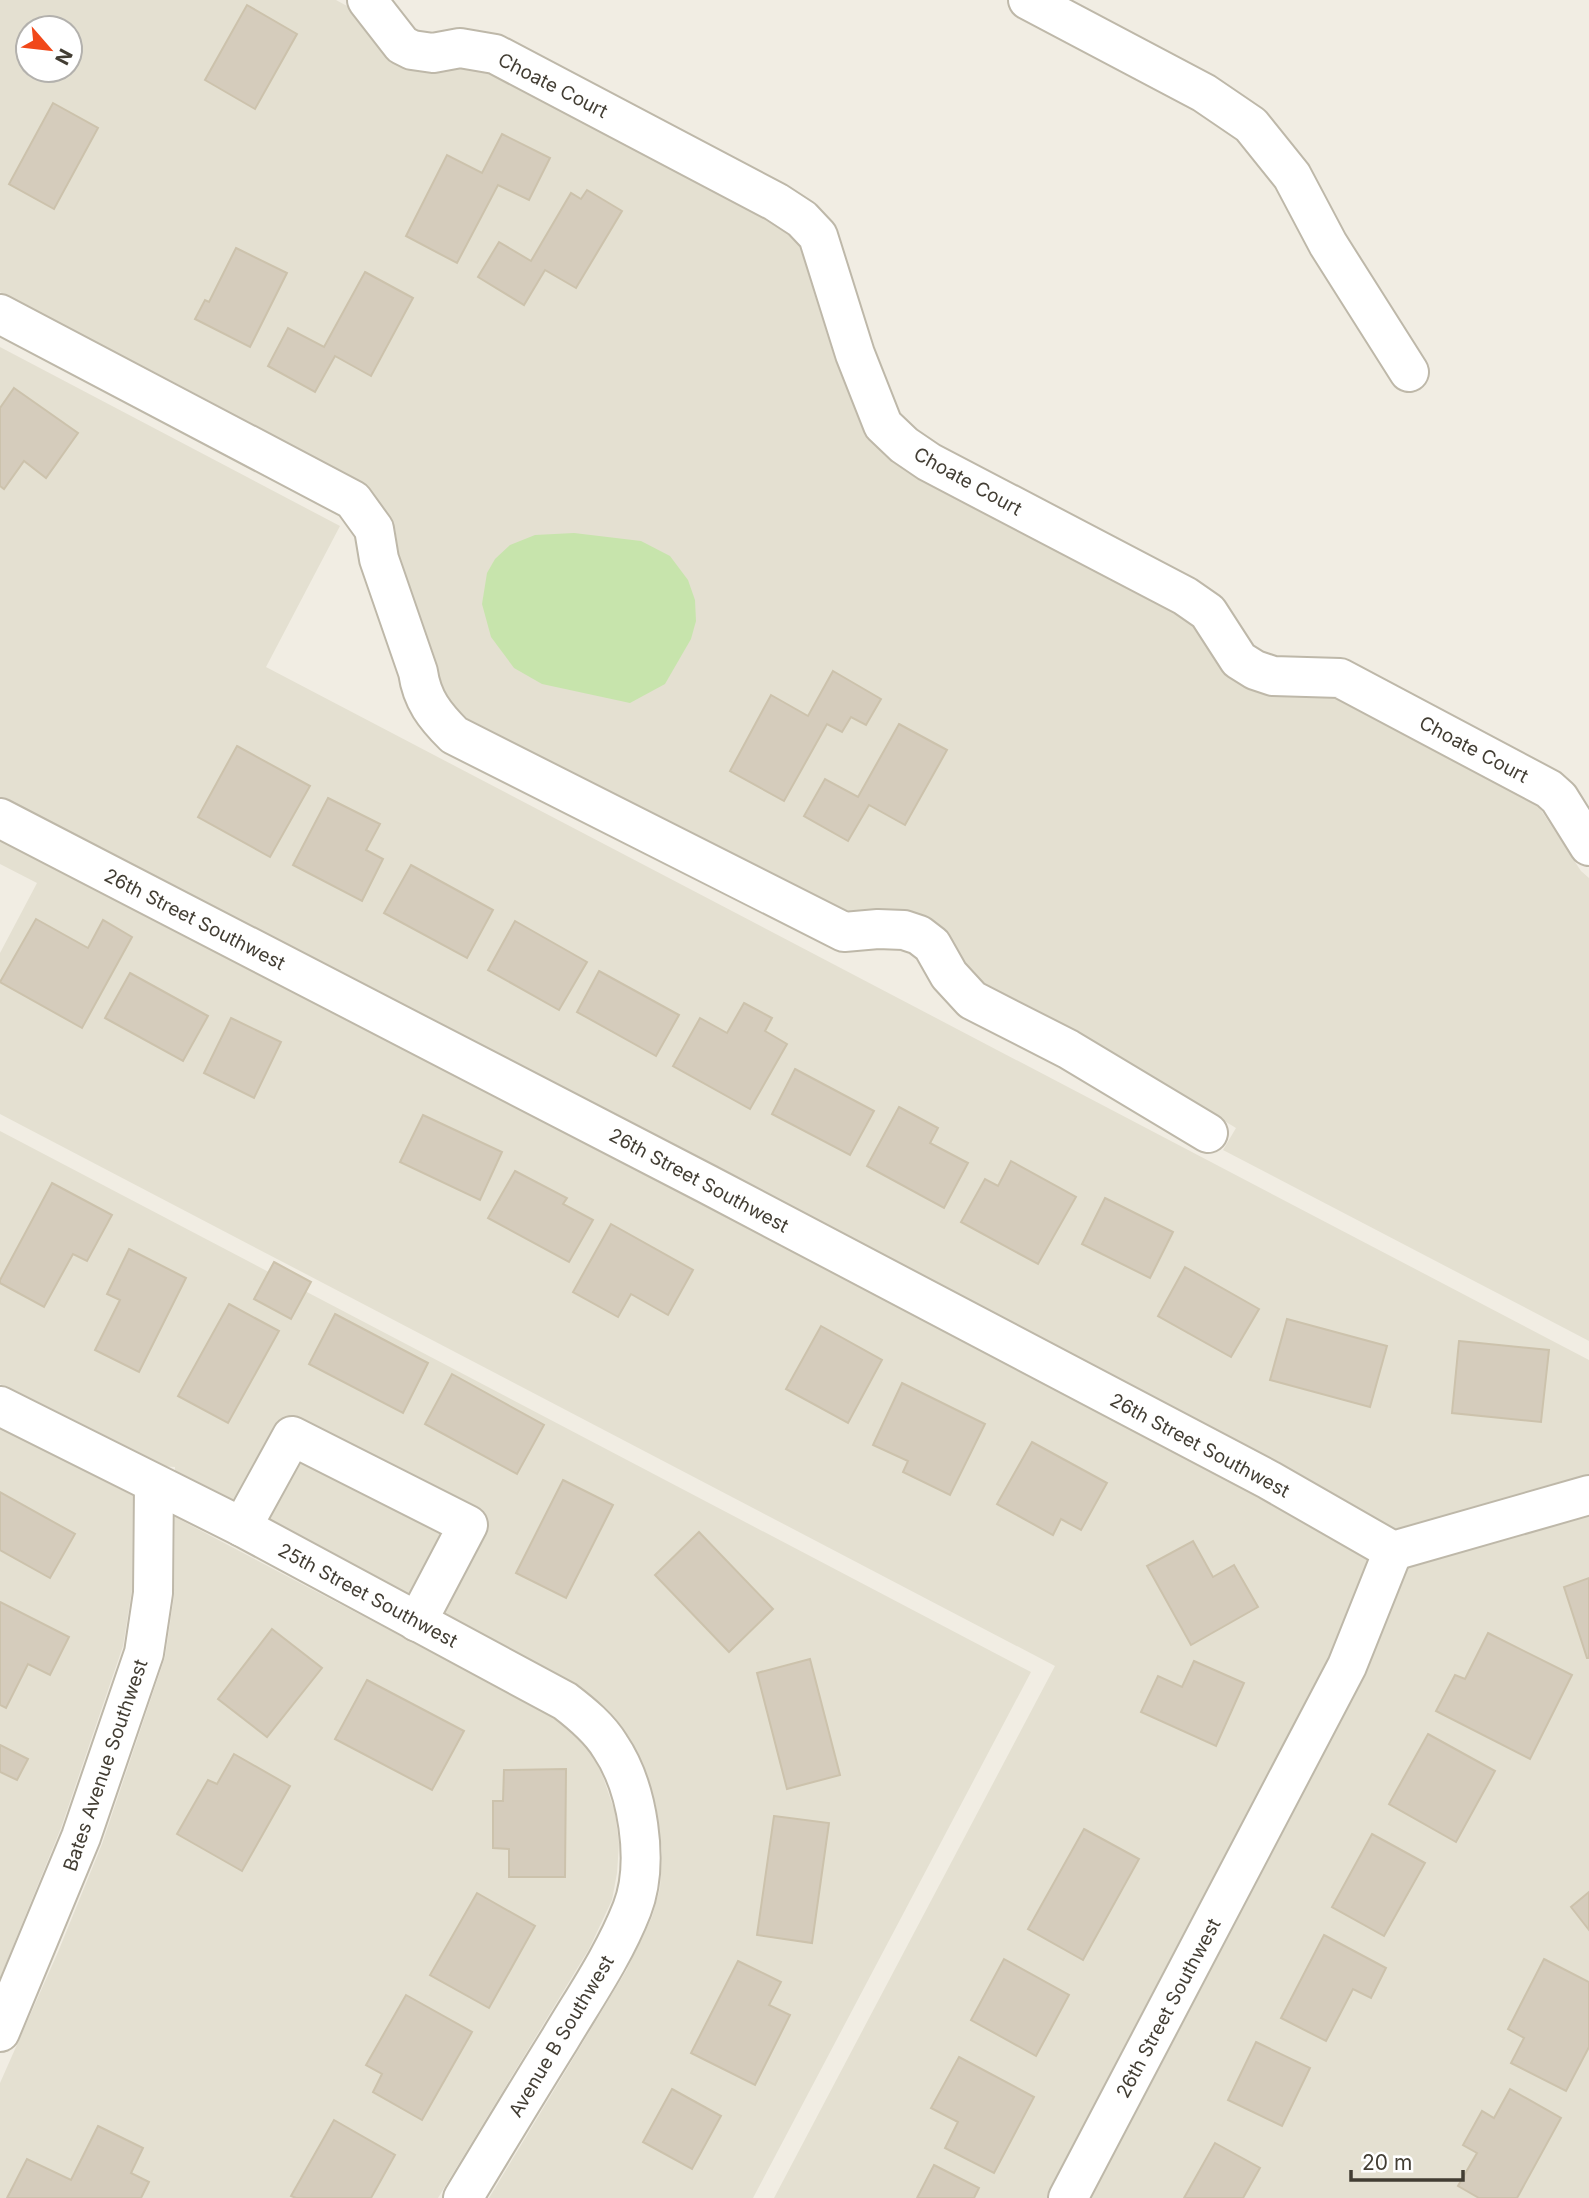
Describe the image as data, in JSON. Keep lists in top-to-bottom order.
{
  "streets": {
    "street": [
      "Choate Court",
      "26th Street Southwest",
      "25th Street Southwest",
      "Bates Avenue Southwest",
      "Avenue B Southwest"
    ]
  },
  "crossings": [
    ["25th Street Southwest", "Bates Avenue Southwest"],
    ["25th Street Southwest", "Avenue B Southwest"]
  ],
  "scale_bar": "20 m",
  "north": "bottom right"
}
